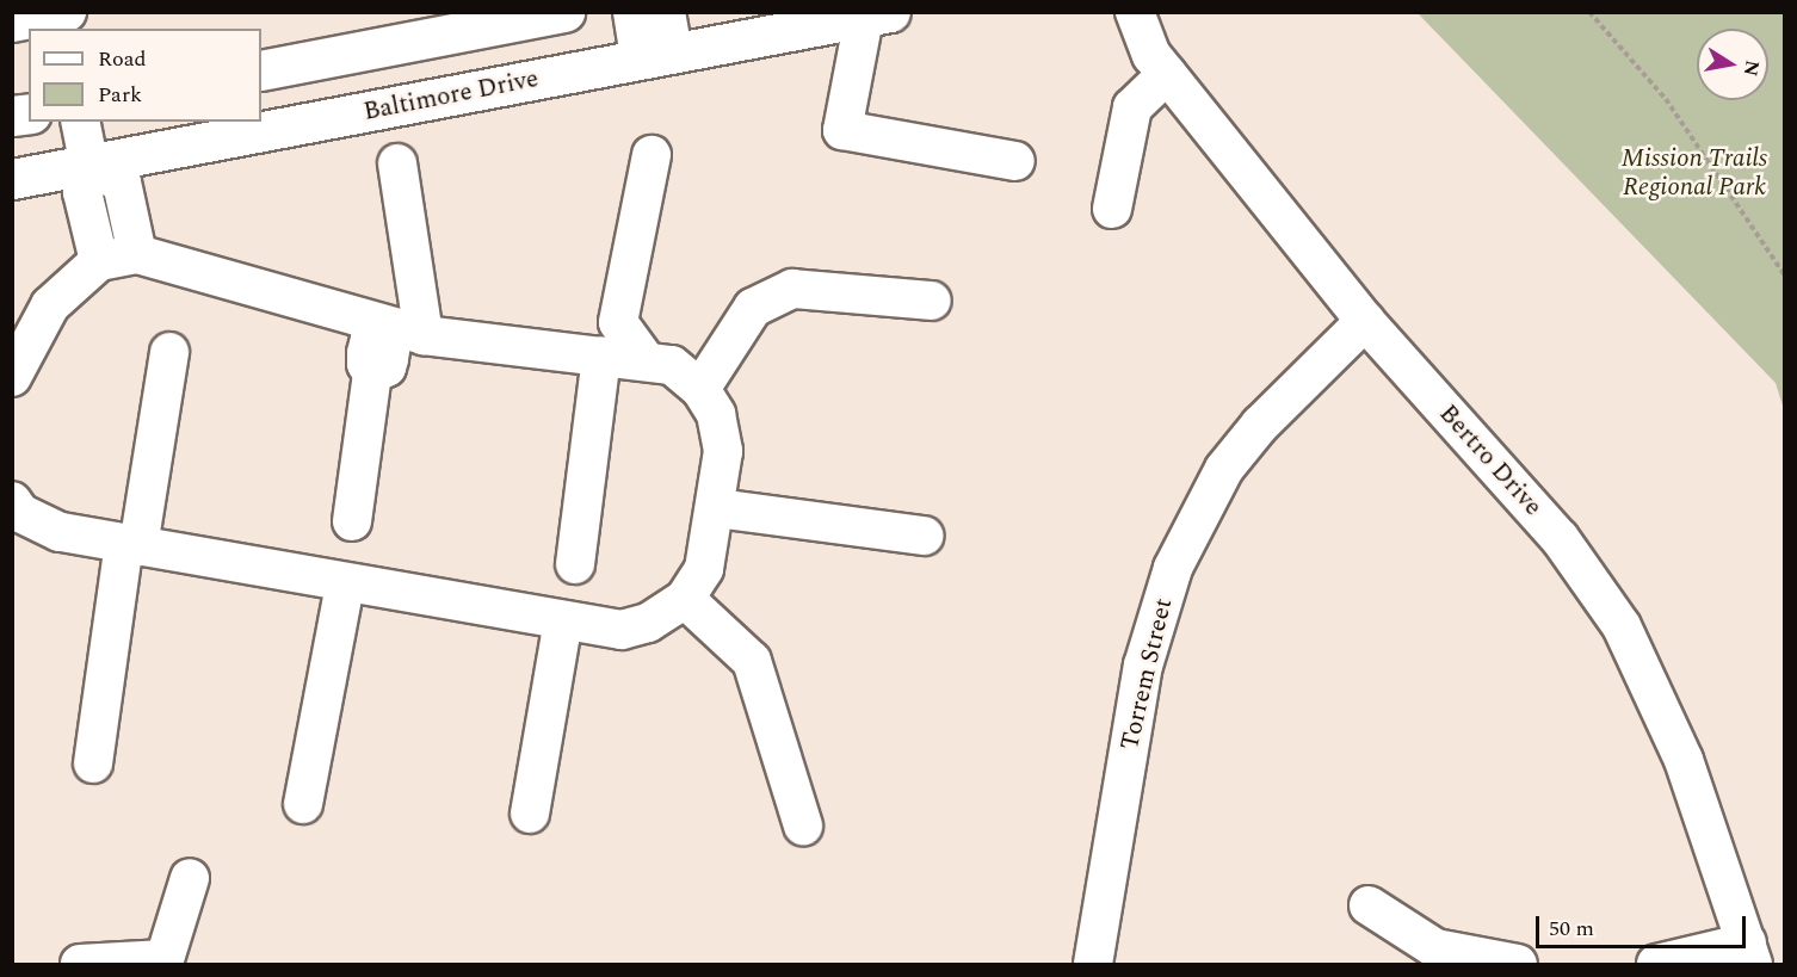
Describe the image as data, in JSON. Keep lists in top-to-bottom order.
{
  "streets": {
    "main road": ["Baltimore Drive"],
    "street": ["Bertro Drive", "Torrem Street"]
  },
  "crossings": [
    ["Bertro Drive", "Torrem Street"]
  ],
  "parks": ["Mission Trails Regional Park"],
  "legend": ["Road", "Park"],
  "scale_bar": "50 m",
  "north": "right"
}
